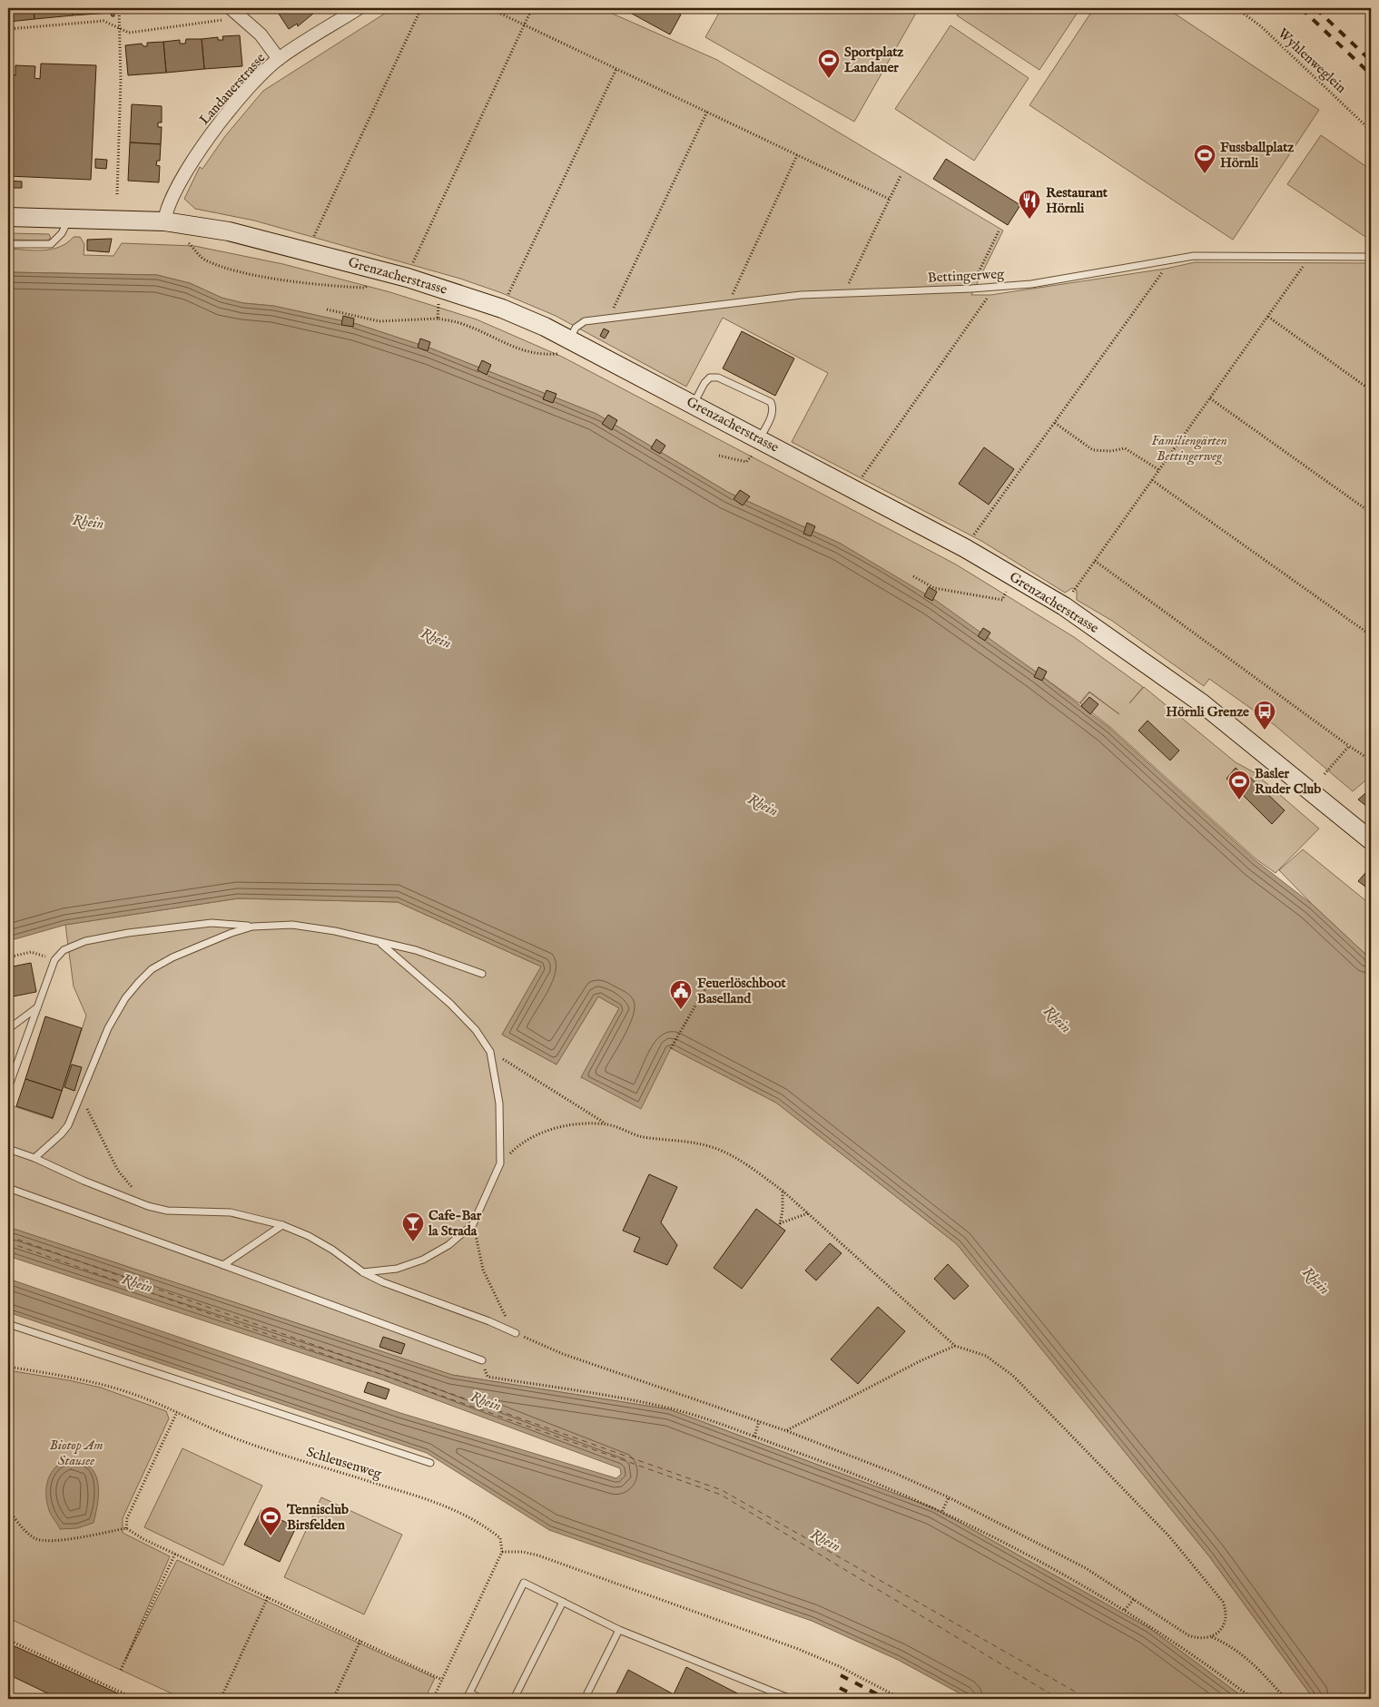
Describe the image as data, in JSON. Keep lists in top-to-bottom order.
{
  "streets": {
    "main road": ["Grenzacherstrasse"],
    "street": ["Landauerstrasse"],
    "lane": ["Bettingerweg"],
    "path": ["Wyhlenweglein", "Schleusenweg"]
  },
  "crossings": [
    ["Landauerstrasse", "Grenzacherstrasse"],
    ["Grenzacherstrasse", "Bettingerweg"]
  ],
  "water": ["Rhein"],
  "parks": ["Familiengärten Bettingerweg", "Biotop Am Stausee"],
  "places": {
    "sports": [
      "Sportplatz Landauer",
      "Fussballplatz Hörnli",
      "Basler Ruder Club",
      "Tennisclub Birsfelden"
    ],
    "restaurant": ["Restaurant Hörnli"],
    "bus stop": ["Hörnli Grenze"],
    "public building": ["Feuerlöschboot Baselland"],
    "bar": ["Cafe-Bar la Strada"]
  }
}
